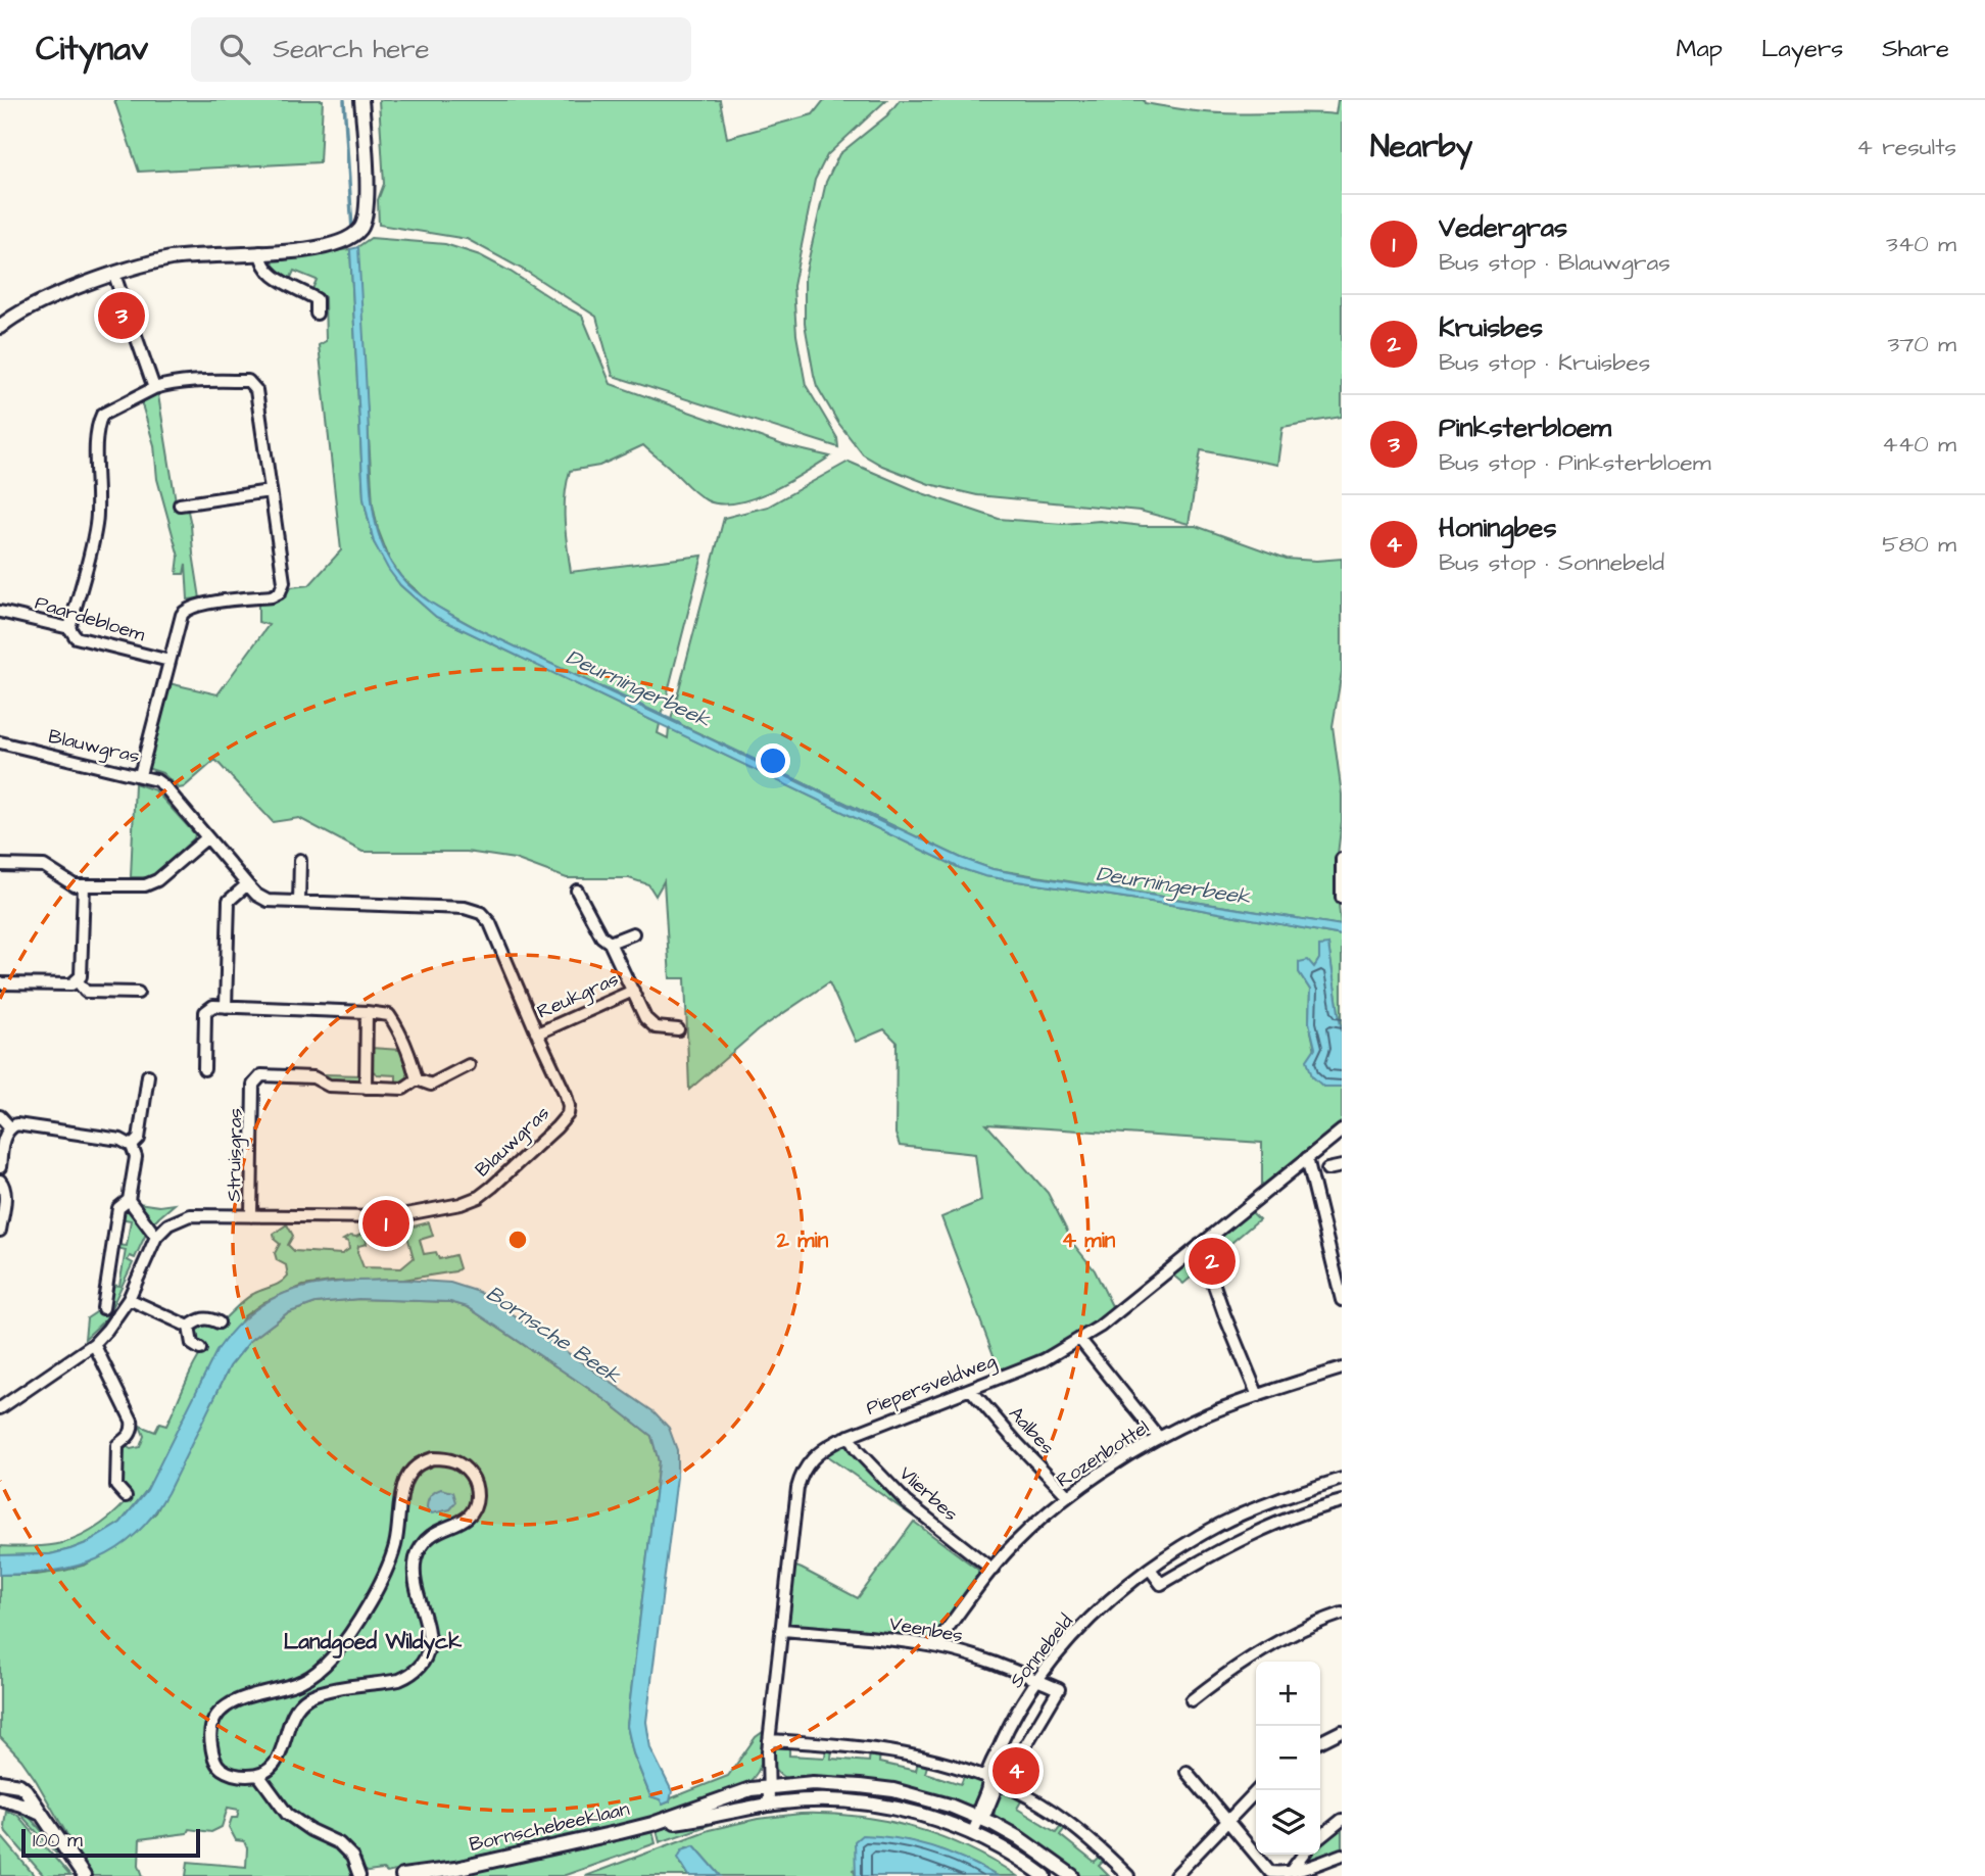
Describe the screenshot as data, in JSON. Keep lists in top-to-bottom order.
{
  "streets": {
    "street": [
      "Paardebloem",
      "Blauwgras",
      "Reukgras",
      "Struisgras",
      "Piepersveldweg",
      "Aalbes",
      "Rozenbottel",
      "Vlierbes",
      "Veenbes",
      "Sonnebeld",
      "Bornschebeeklaan"
    ]
  },
  "crossings": [
    ["Blauwgras", "Reukgras"],
    ["Blauwgras", "Struisgras"],
    ["Piepersveldweg", "Aalbes"],
    ["Piepersveldweg", "Vlierbes"],
    ["Piepersveldweg", "Veenbes"],
    ["Piepersveldweg", "Bornschebeeklaan"],
    ["Aalbes", "Rozenbottel"],
    ["Rozenbottel", "Vlierbes"],
    ["Rozenbottel", "Veenbes"],
    ["Veenbes", "Sonnebeld"],
    ["Sonnebeld", "Bornschebeeklaan"]
  ],
  "districts": ["Landgoed Wildyck"],
  "water": ["Deurningerbeek", "Bornsche Beek"],
  "scale_bar": "100 m",
  "page": {
    "header": "Citynav",
    "search": "Search here",
    "nav": ["Map", "Layers", "Share"],
    "heading": ["Nearby", "4 results"],
    "list": [
      {
        "mark": "1",
        "name": "Vedergras",
        "note": "Bus stop · Blauwgras",
        "value": "340 m"
      },
      {
        "mark": "2",
        "name": "Kruisbes",
        "note": "Bus stop · Kruisbes",
        "value": "370 m"
      },
      {
        "mark": "3",
        "name": "Pinksterbloem",
        "note": "Bus stop · Pinksterbloem",
        "value": "440 m"
      },
      {
        "mark": "4",
        "name": "Honingbes",
        "note": "Bus stop · Sonnebeld",
        "value": "580 m"
      }
    ],
    "pins": [
      "3",
      "1",
      "2",
      "4"
    ],
    "map_buttons": ["+", "−"],
    "scale": "100 m"
  },
  "rings": ["2 min", "4 min"]
}
